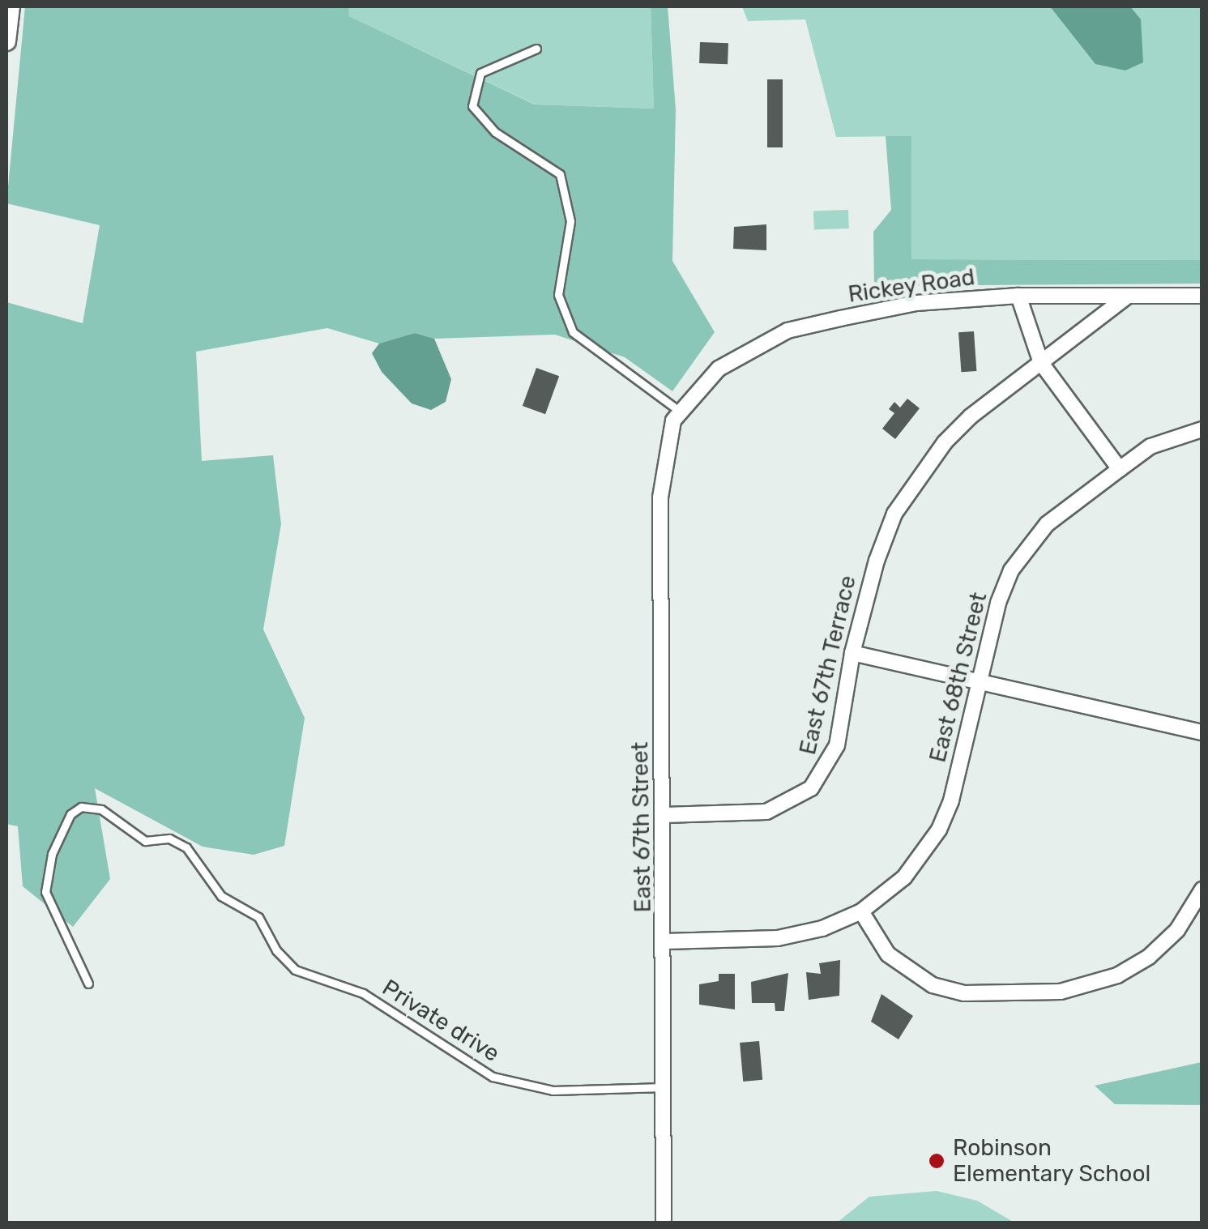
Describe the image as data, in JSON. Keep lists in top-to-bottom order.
{
  "streets": {
    "street": [
      "Rickey Road",
      "East 67th Terrace",
      "East 68th Street",
      "East 67th Street"
    ],
    "lane": ["Private drive"]
  },
  "crossings": [
    ["Rickey Road", "East 67th Terrace"],
    ["Rickey Road", "East 67th Street"],
    ["East 67th Terrace", "East 67th Street"],
    ["East 68th Street", "East 67th Street"],
    ["East 67th Street", "Private drive"]
  ],
  "places": ["Robinson Elementary School"]
}
